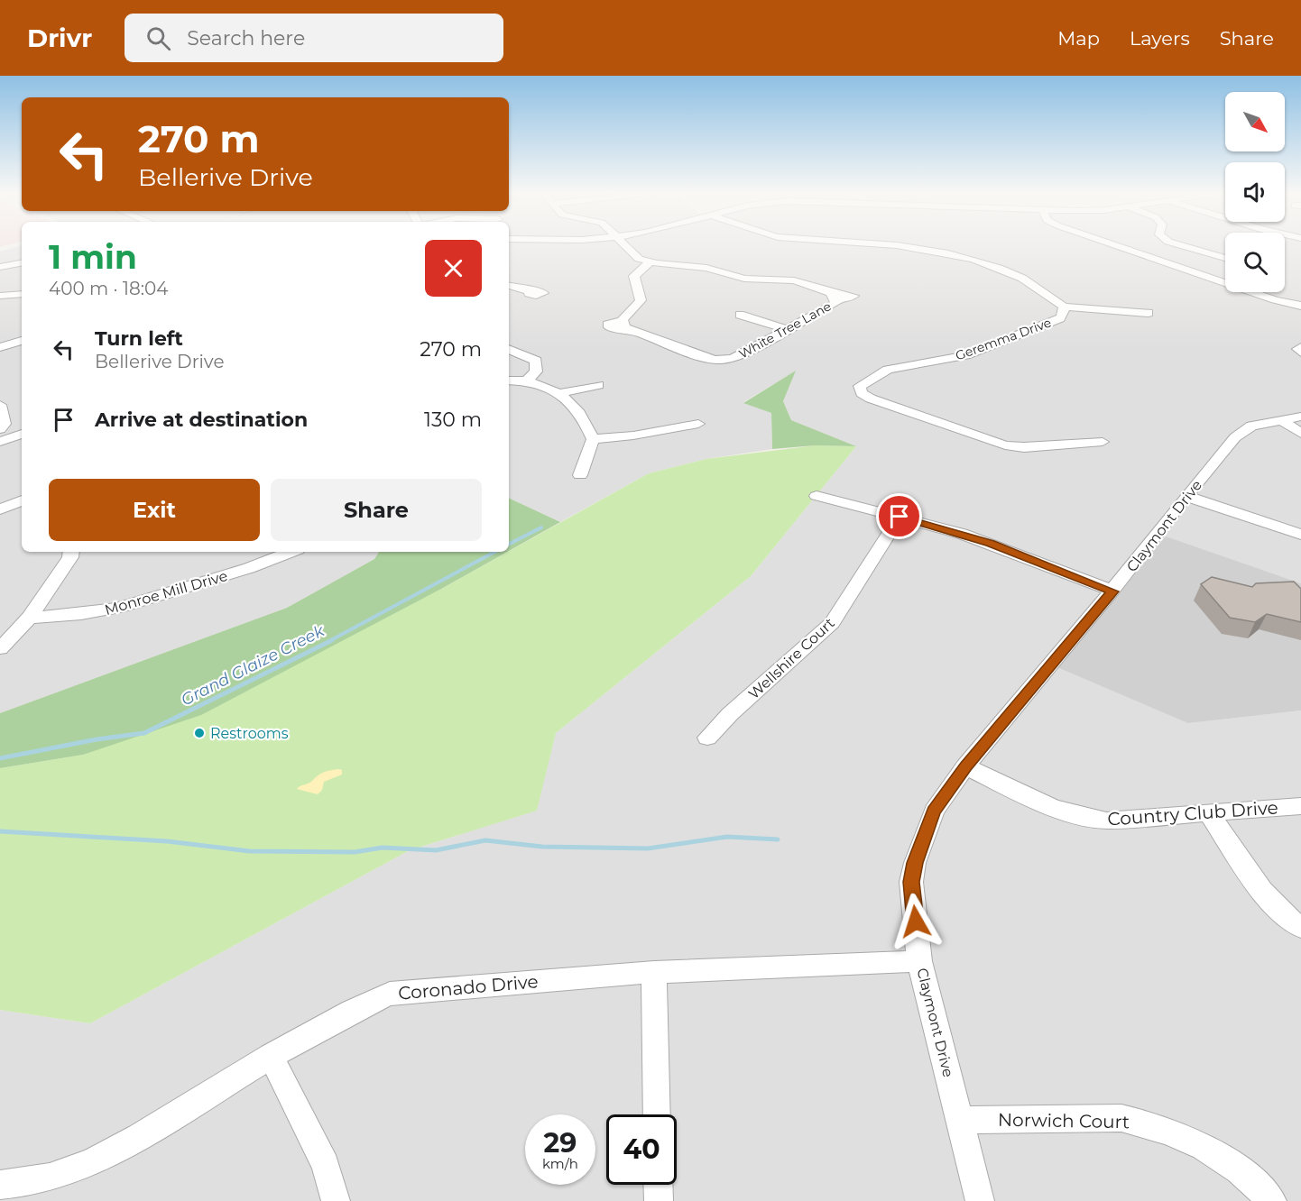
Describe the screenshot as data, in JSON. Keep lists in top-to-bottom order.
{
  "streets": {
    "street": [
      "White Tree Lane",
      "Geremma Drive",
      "Claymont Drive",
      "Monroe Mill Drive",
      "Wellshire Court",
      "Country Club Drive",
      "Coronado Drive",
      "Norwich Court"
    ]
  },
  "crossings": [
    ["Claymont Drive", "Country Club Drive"],
    ["Claymont Drive", "Coronado Drive"],
    ["Claymont Drive", "Norwich Court"]
  ],
  "water": ["Grand Glaize Creek"],
  "places": ["Restrooms"],
  "north": "bottom right",
  "page": {
    "header": "Drivr",
    "search": "Search here",
    "nav": ["Map", "Layers", "Share"],
    "turn": ["270 m", "Bellerive Drive"],
    "heading": ["1 min", "400 m · 18:04"],
    "list": [
      {
        "name": "Turn left",
        "note": "Bellerive Drive",
        "value": "270 m"
      },
      {
        "name": "Arrive at destination",
        "value": "130 m"
      }
    ],
    "buttons": ["Exit", "Share"],
    "speed": "29 km/h",
    "limit": "40"
  }
}
